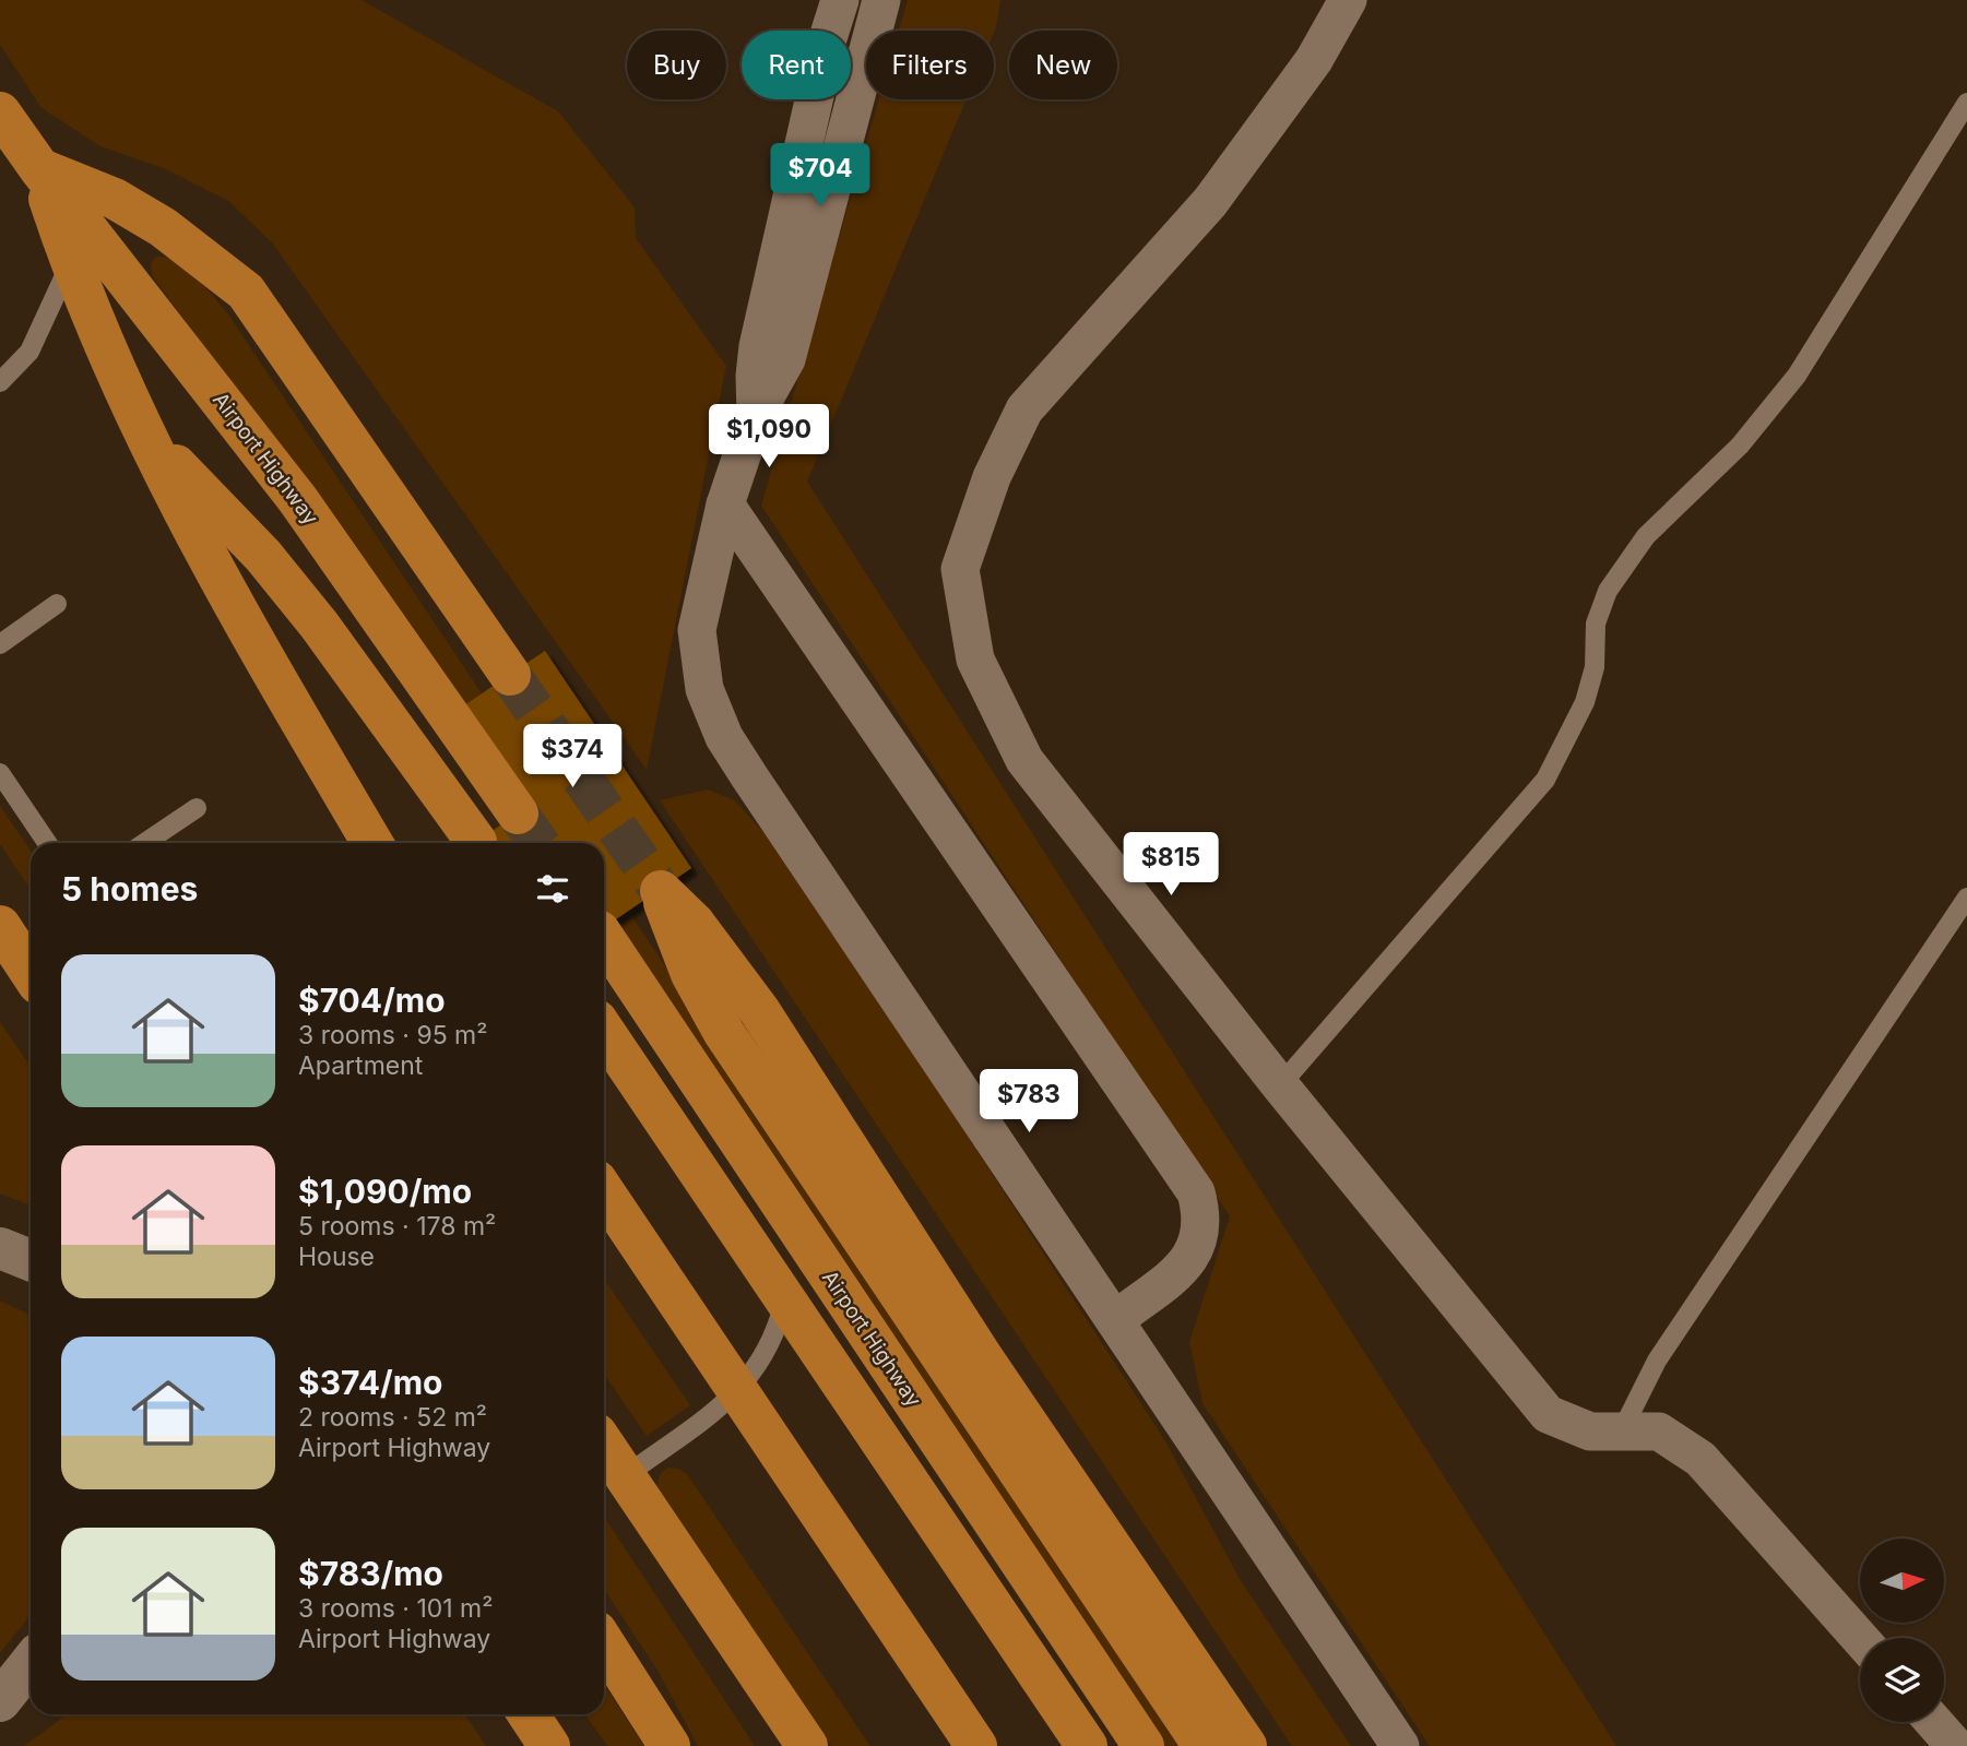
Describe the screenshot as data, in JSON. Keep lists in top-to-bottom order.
{
  "streets": {
    "highway": ["Airport Highway"]
  },
  "north": "right",
  "page": {
    "chip": [
      "Buy",
      "Rent",
      "Filters",
      "New"
    ],
    "price": [
      "$704",
      "$1,090",
      "$374",
      "$815",
      "$783"
    ],
    "heading": "5 homes",
    "list": [
      {
        "name": "$704/mo",
        "note": "3 rooms · 95 m² · Apartment"
      },
      {
        "name": "$1,090/mo",
        "note": "5 rooms · 178 m² · House"
      },
      {
        "name": "$374/mo",
        "note": "2 rooms · 52 m² · Airport Highway"
      },
      {
        "name": "$783/mo",
        "note": "3 rooms · 101 m² · Airport Highway"
      }
    ]
  }
}
